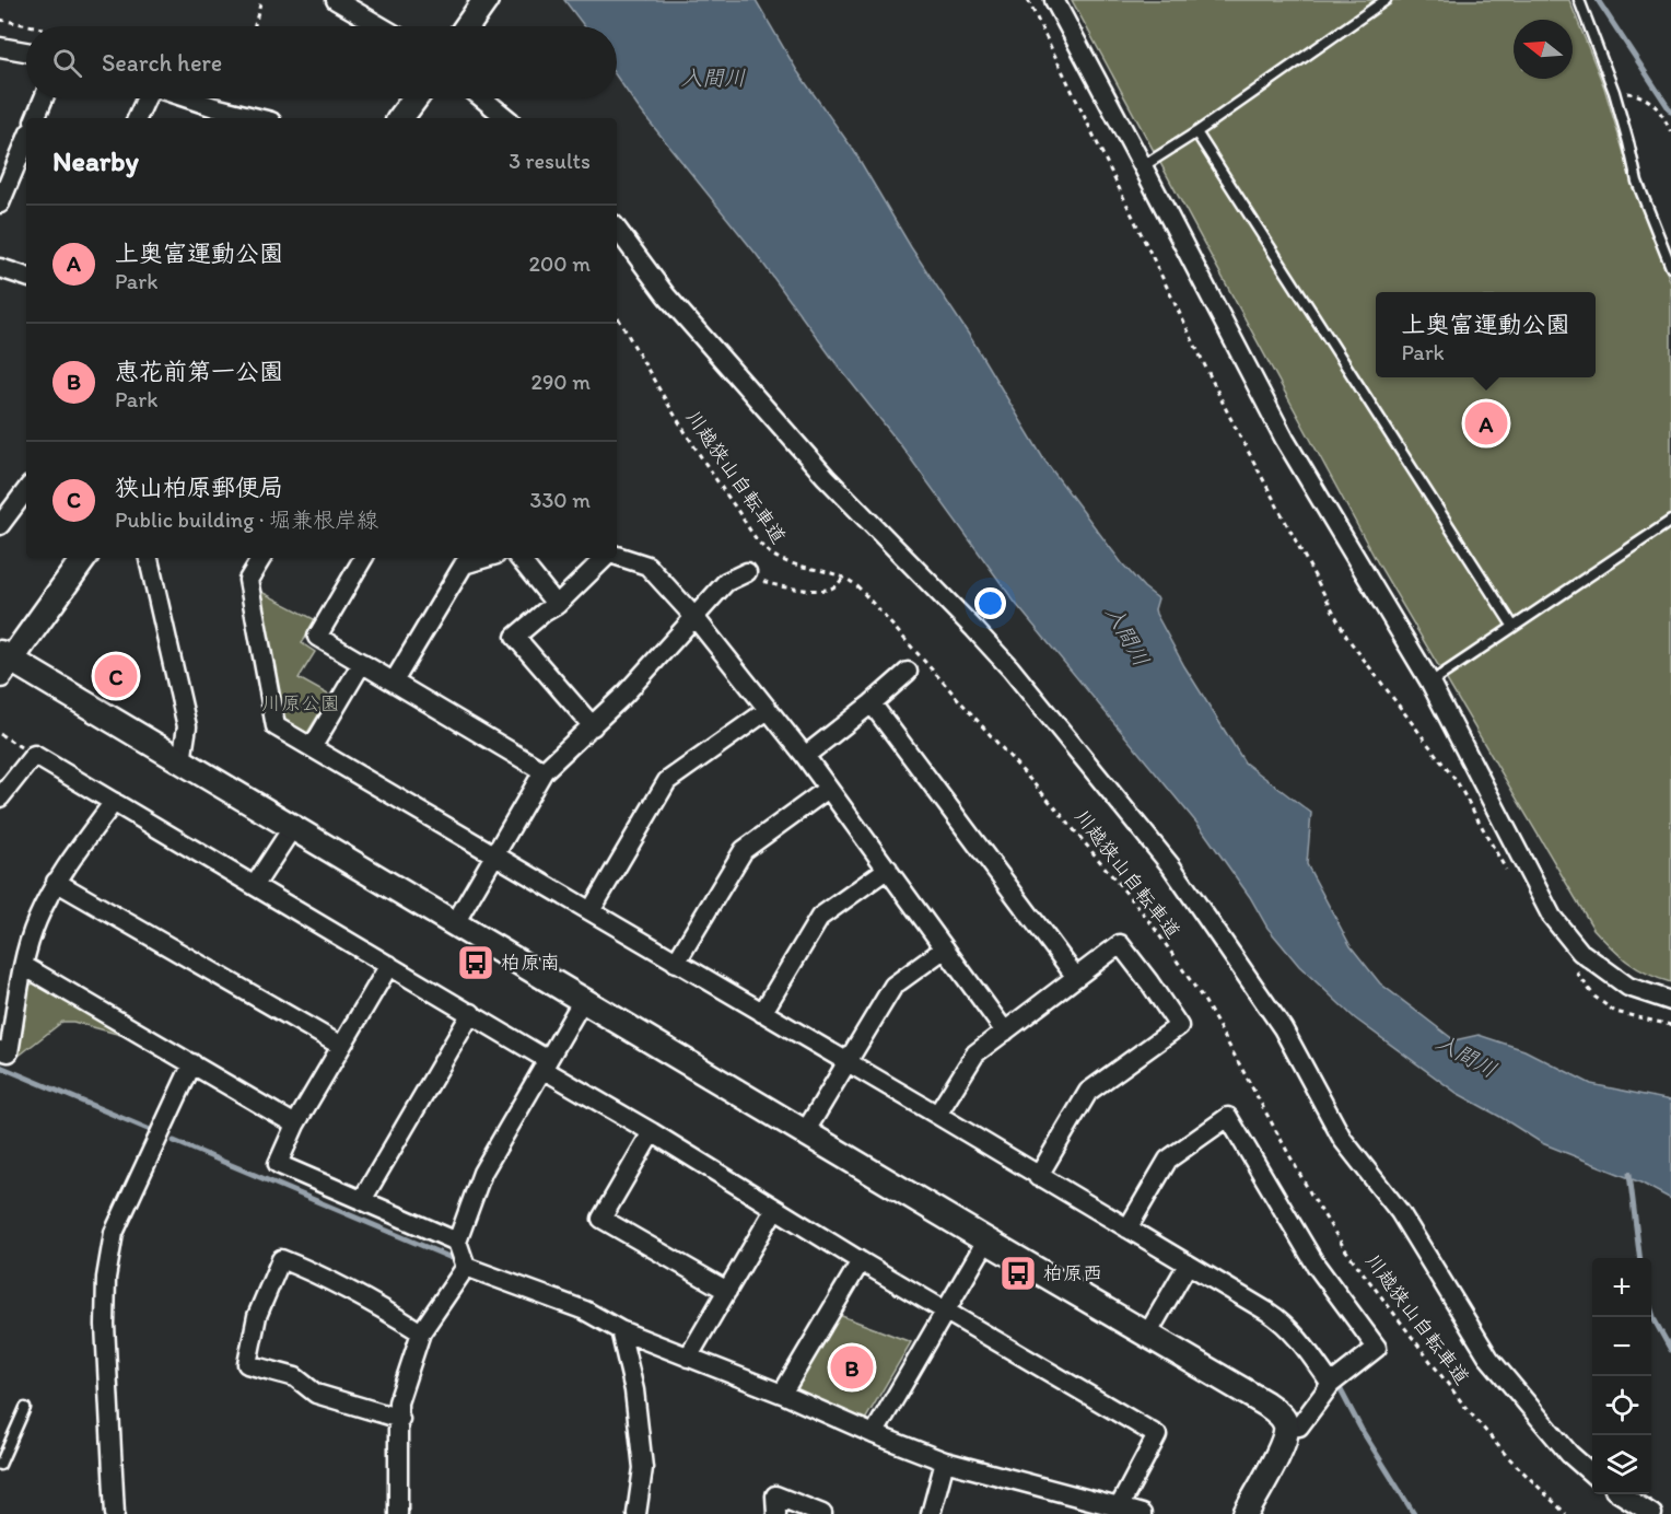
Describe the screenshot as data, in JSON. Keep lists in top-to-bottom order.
{
  "streets": {
    "path": ["川越狭山自転車道"]
  },
  "water": ["入間川"],
  "parks": ["川原公園"],
  "places": {
    "bus stop": ["柏原南", "柏原西"]
  },
  "north": "left",
  "page": {
    "search": "Search here",
    "heading": ["Nearby", "3 results"],
    "list": [
      {
        "mark": "A",
        "name": "上奥富運動公園",
        "note": "Park",
        "value": "200 m"
      },
      {
        "mark": "B",
        "name": "恵花前第一公園",
        "note": "Park",
        "value": "290 m"
      },
      {
        "mark": "C",
        "name": "狭山柏原郵便局",
        "note": "Public building · 堀兼根岸線",
        "value": "330 m"
      }
    ],
    "popup": ["上奥富運動公園", "Park"],
    "pins": ["A", "C", "B"],
    "map_buttons": ["+", "−"]
  }
}
